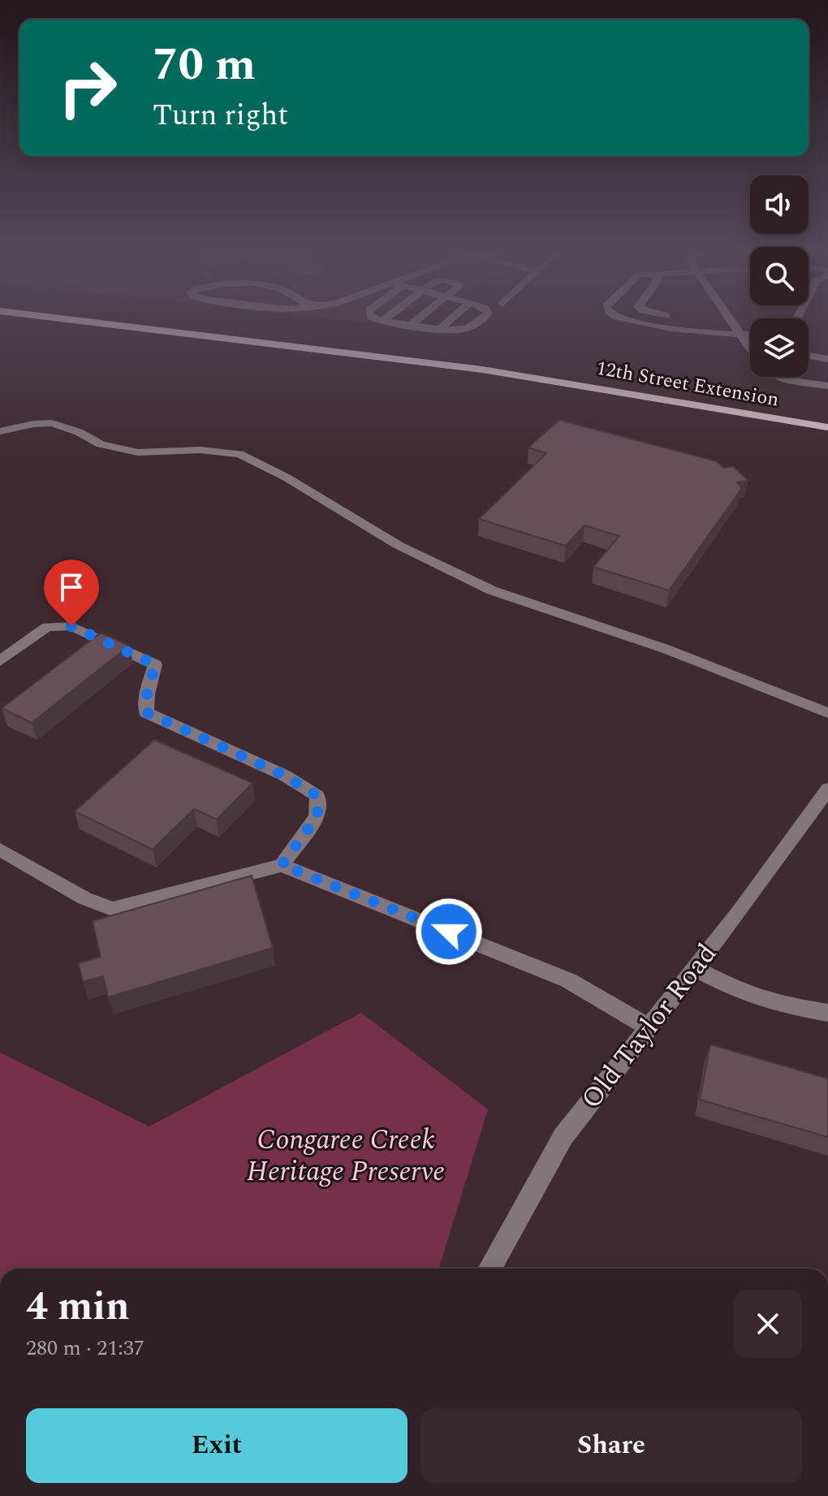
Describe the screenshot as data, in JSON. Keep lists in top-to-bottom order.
{
  "streets": {
    "main road": ["12th Street Extension"],
    "street": ["Old Taylor Road"]
  },
  "parks": ["Congaree Creek Heritage Preserve"],
  "page": {
    "turn": ["70 m", "Turn right"],
    "heading": ["4 min", "280 m · 21:37"],
    "buttons": ["Exit", "Share"]
  }
}
